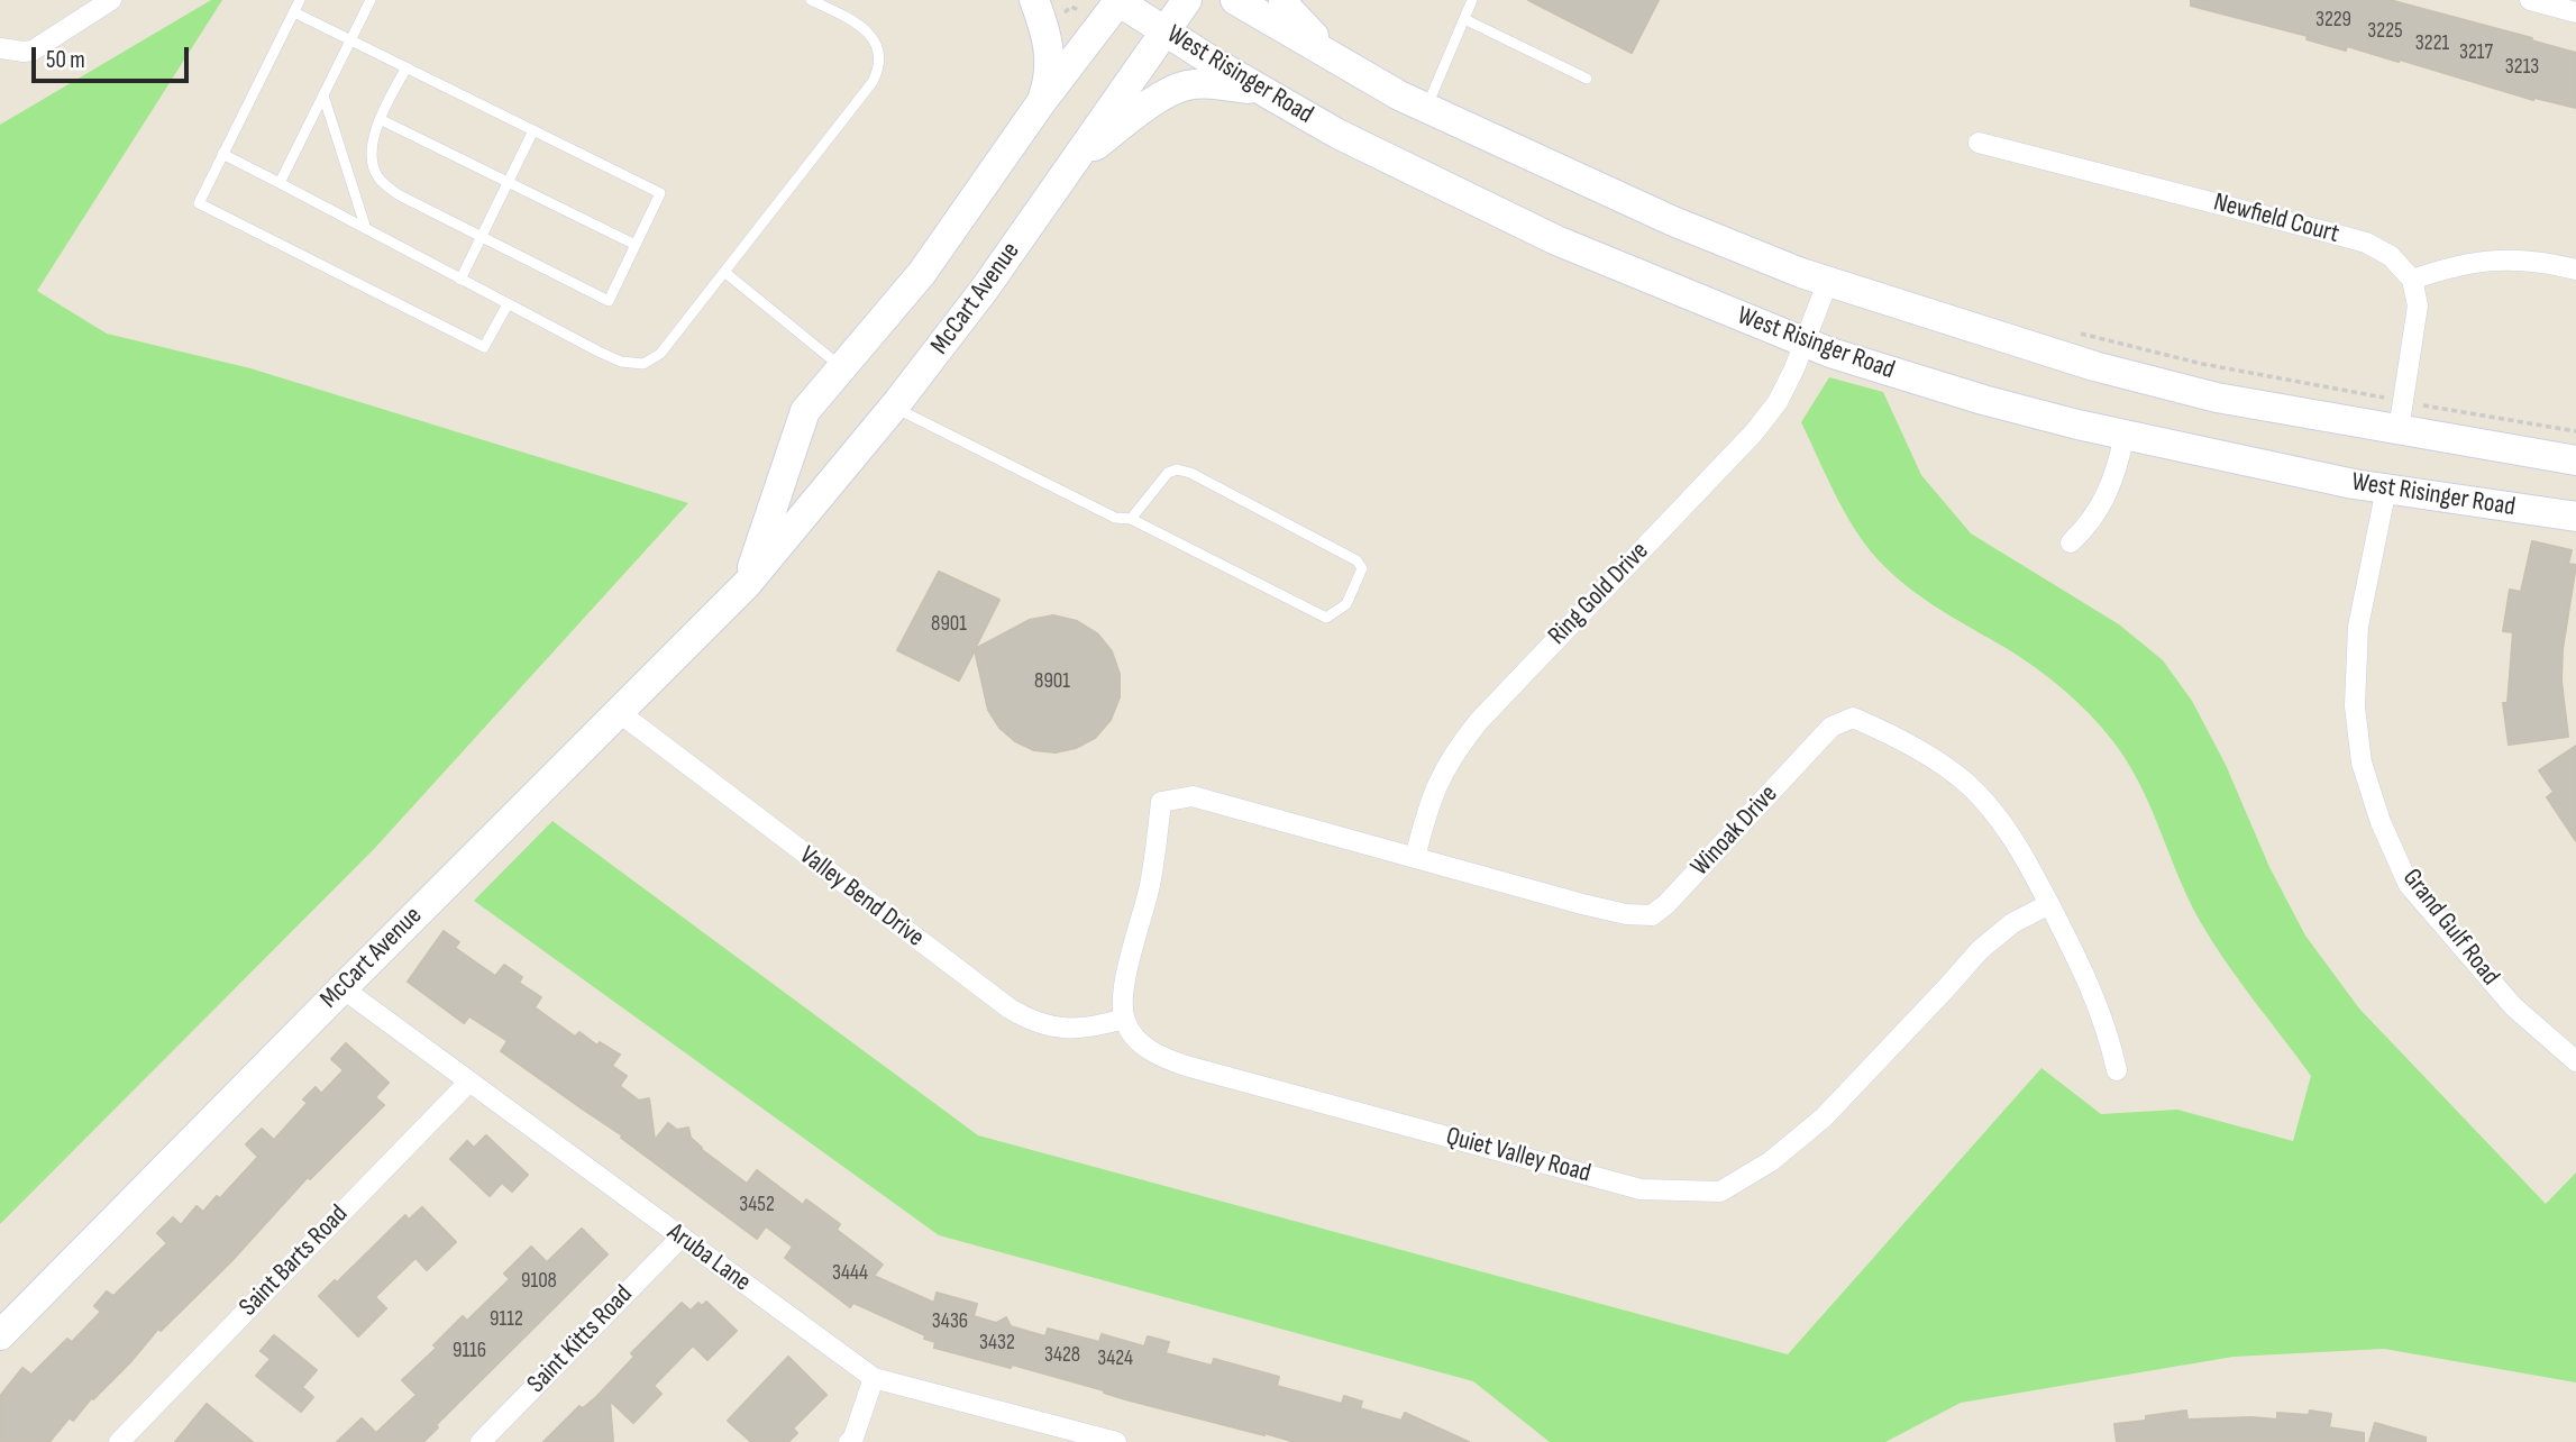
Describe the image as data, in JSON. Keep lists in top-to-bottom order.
{
  "streets": {
    "main road": ["West Risinger Road", "McCart Avenue"],
    "street": [
      "Newfield Court",
      "Ring Gold Drive",
      "Winoak Drive",
      "Valley Bend Drive",
      "Grand Gulf Road",
      "Quiet Valley Road",
      "Aruba Lane",
      "Saint Barts Road",
      "Saint Kitts Road"
    ]
  },
  "crossings": [
    ["West Risinger Road", "McCart Avenue"],
    ["West Risinger Road", "Ring Gold Drive"],
    ["West Risinger Road", "Grand Gulf Road"],
    ["McCart Avenue", "Valley Bend Drive"],
    ["McCart Avenue", "Aruba Lane"],
    ["Ring Gold Drive", "Winoak Drive"],
    ["Winoak Drive", "Valley Bend Drive"],
    ["Winoak Drive", "Quiet Valley Road"],
    ["Valley Bend Drive", "Quiet Valley Road"],
    ["Aruba Lane", "Saint Barts Road"],
    ["Aruba Lane", "Saint Kitts Road"]
  ],
  "house_numbers": [
    "3229",
    "3225",
    "3221",
    "3217",
    "3213",
    "8901",
    "8901",
    "3452",
    "3444",
    "9108",
    "9112",
    "3436",
    "3432",
    "9116",
    "3428",
    "3424"
  ],
  "scale_bar": "50 m"
}
